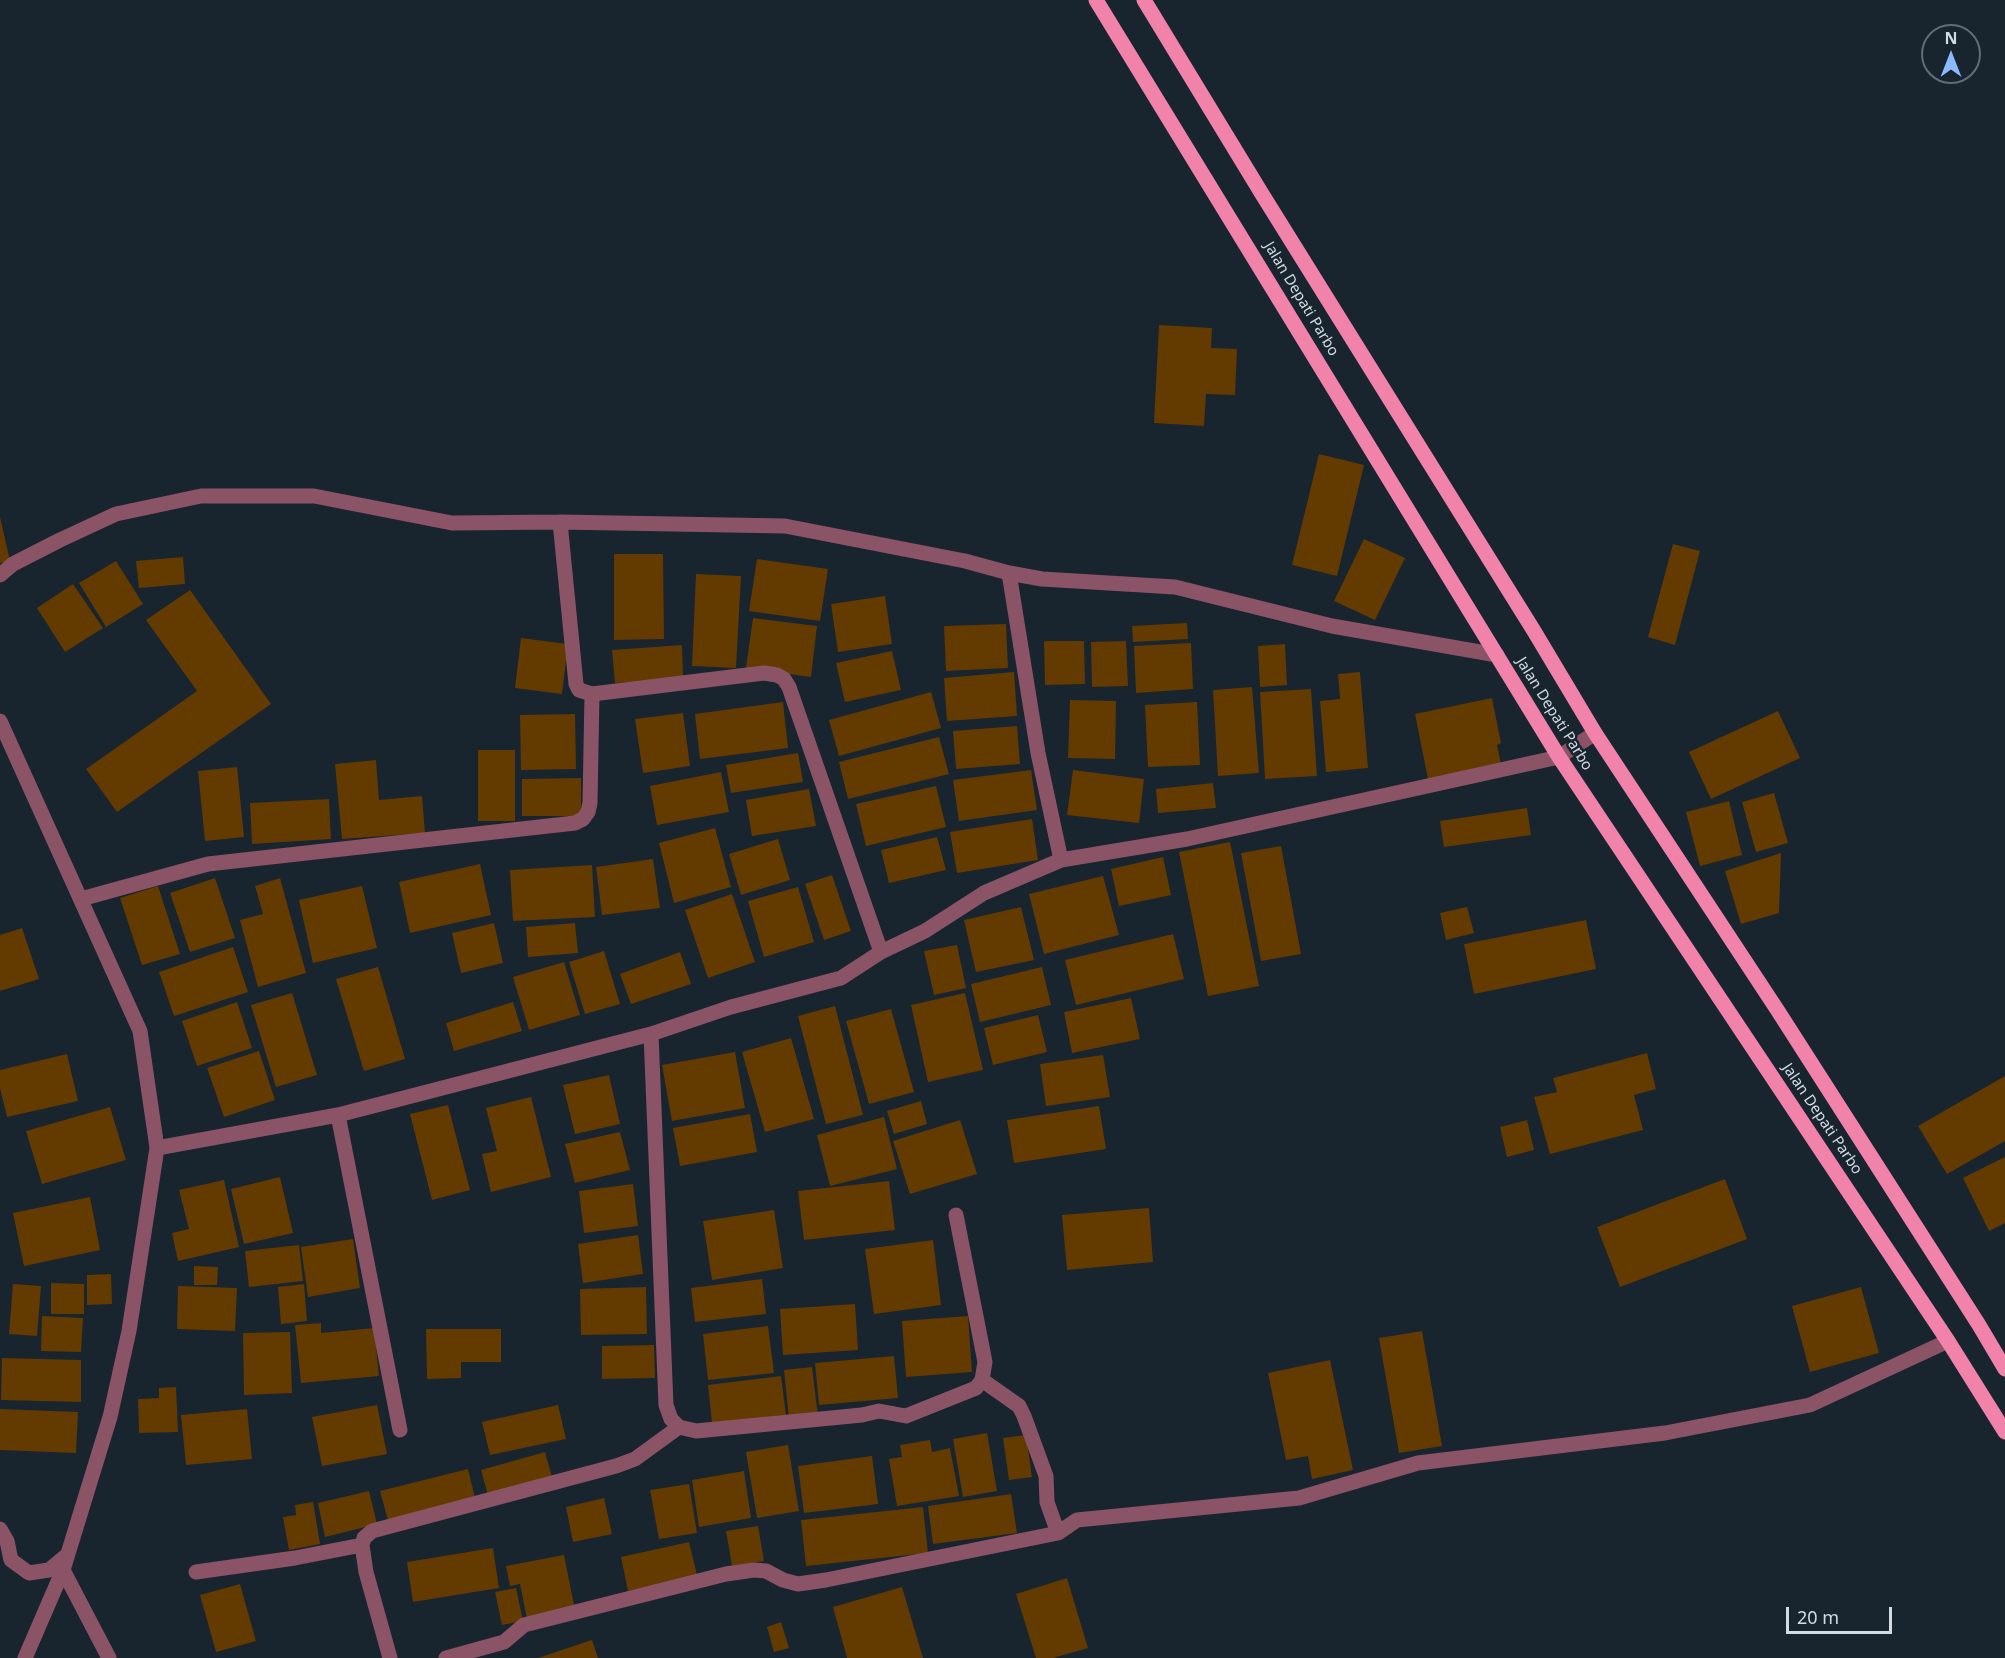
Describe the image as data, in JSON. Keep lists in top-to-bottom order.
{
  "streets": {
    "main road": ["Jalan Depati Parbo"]
  },
  "scale_bar": "20 m",
  "north": "top"
}
